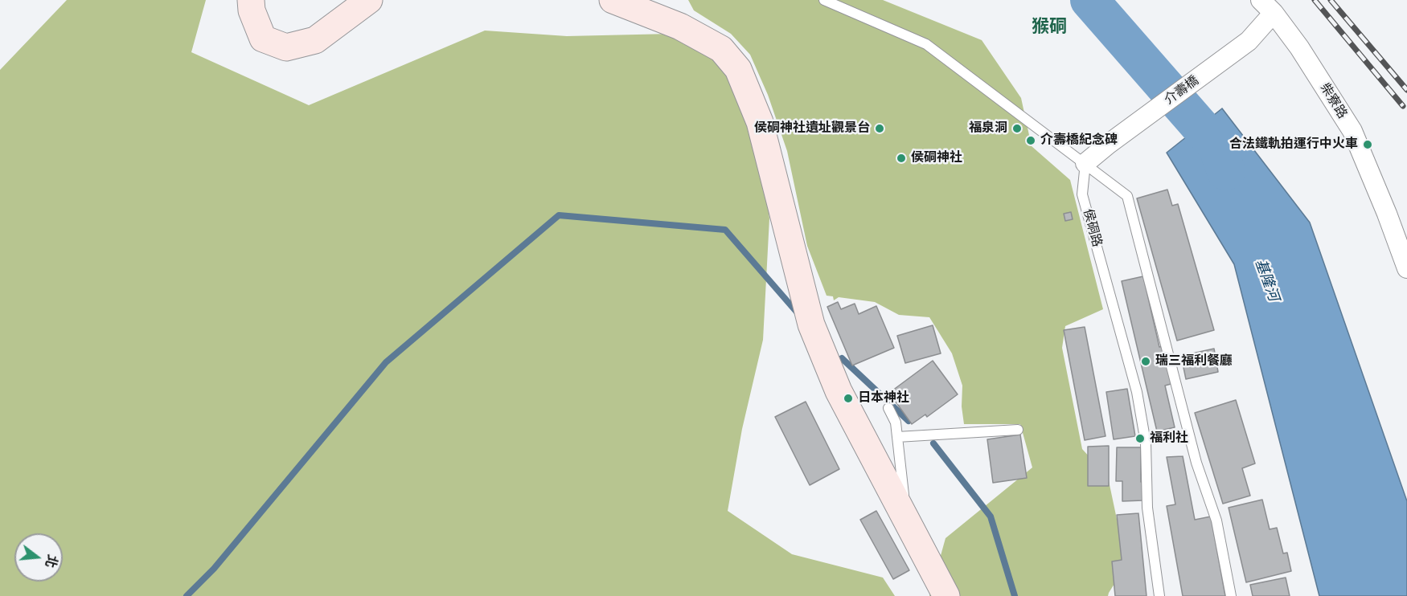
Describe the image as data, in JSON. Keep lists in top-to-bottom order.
{
  "streets": {
    "street": ["介壽橋", "柴寮路"],
    "lane": ["侯硐路"]
  },
  "crossings": [
    ["介壽橋", "柴寮路"],
    ["介壽橋", "侯硐路"]
  ],
  "districts": ["猴硐"],
  "water": ["基隆河"],
  "places": [
    "侯硐神社遺址觀景台",
    "福泉洞",
    "介壽橋紀念碑",
    "合法鐵軌拍運行中火車",
    "侯硐神社",
    "瑞三福利餐廳",
    "日本神社",
    "福利社"
  ],
  "north": "right"
}
